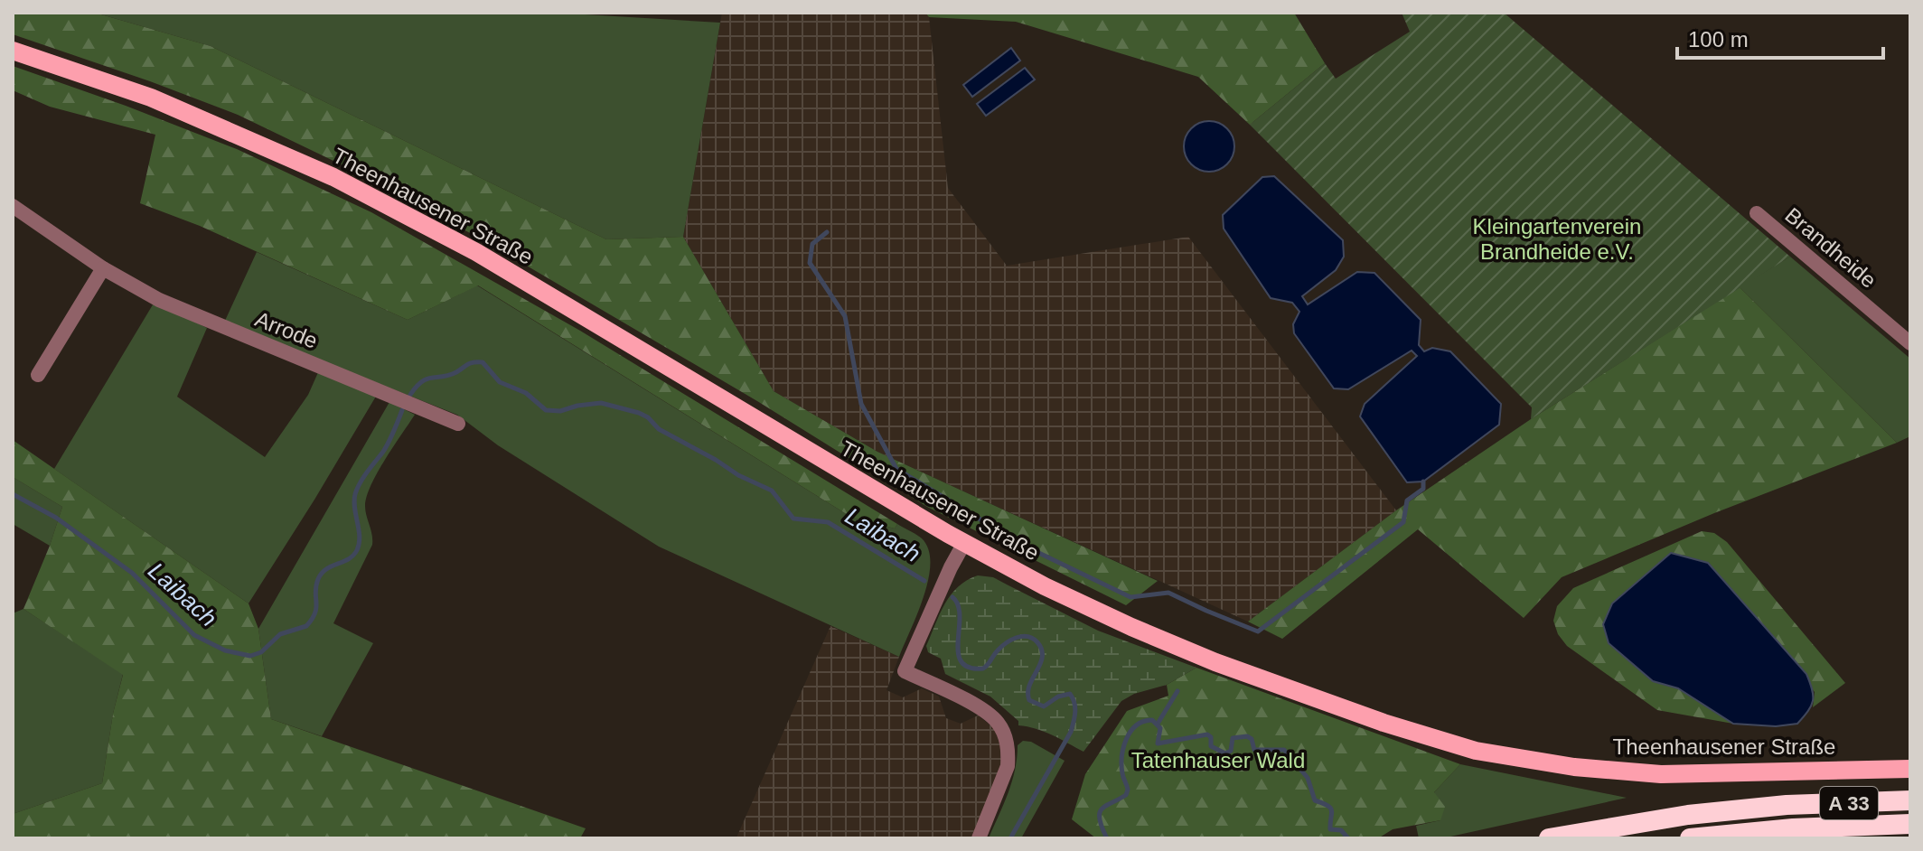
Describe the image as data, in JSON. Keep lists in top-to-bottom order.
{
  "streets": {
    "highway": ["A 33"],
    "main road": ["Theenhausener Straße"],
    "street": ["Brandheide", "Arrode"]
  },
  "water": ["Laibach"],
  "parks": ["Kleingartenverein Brandheide e.V.", "Tatenhauser Wald"],
  "scale_bar": "100 m"
}
